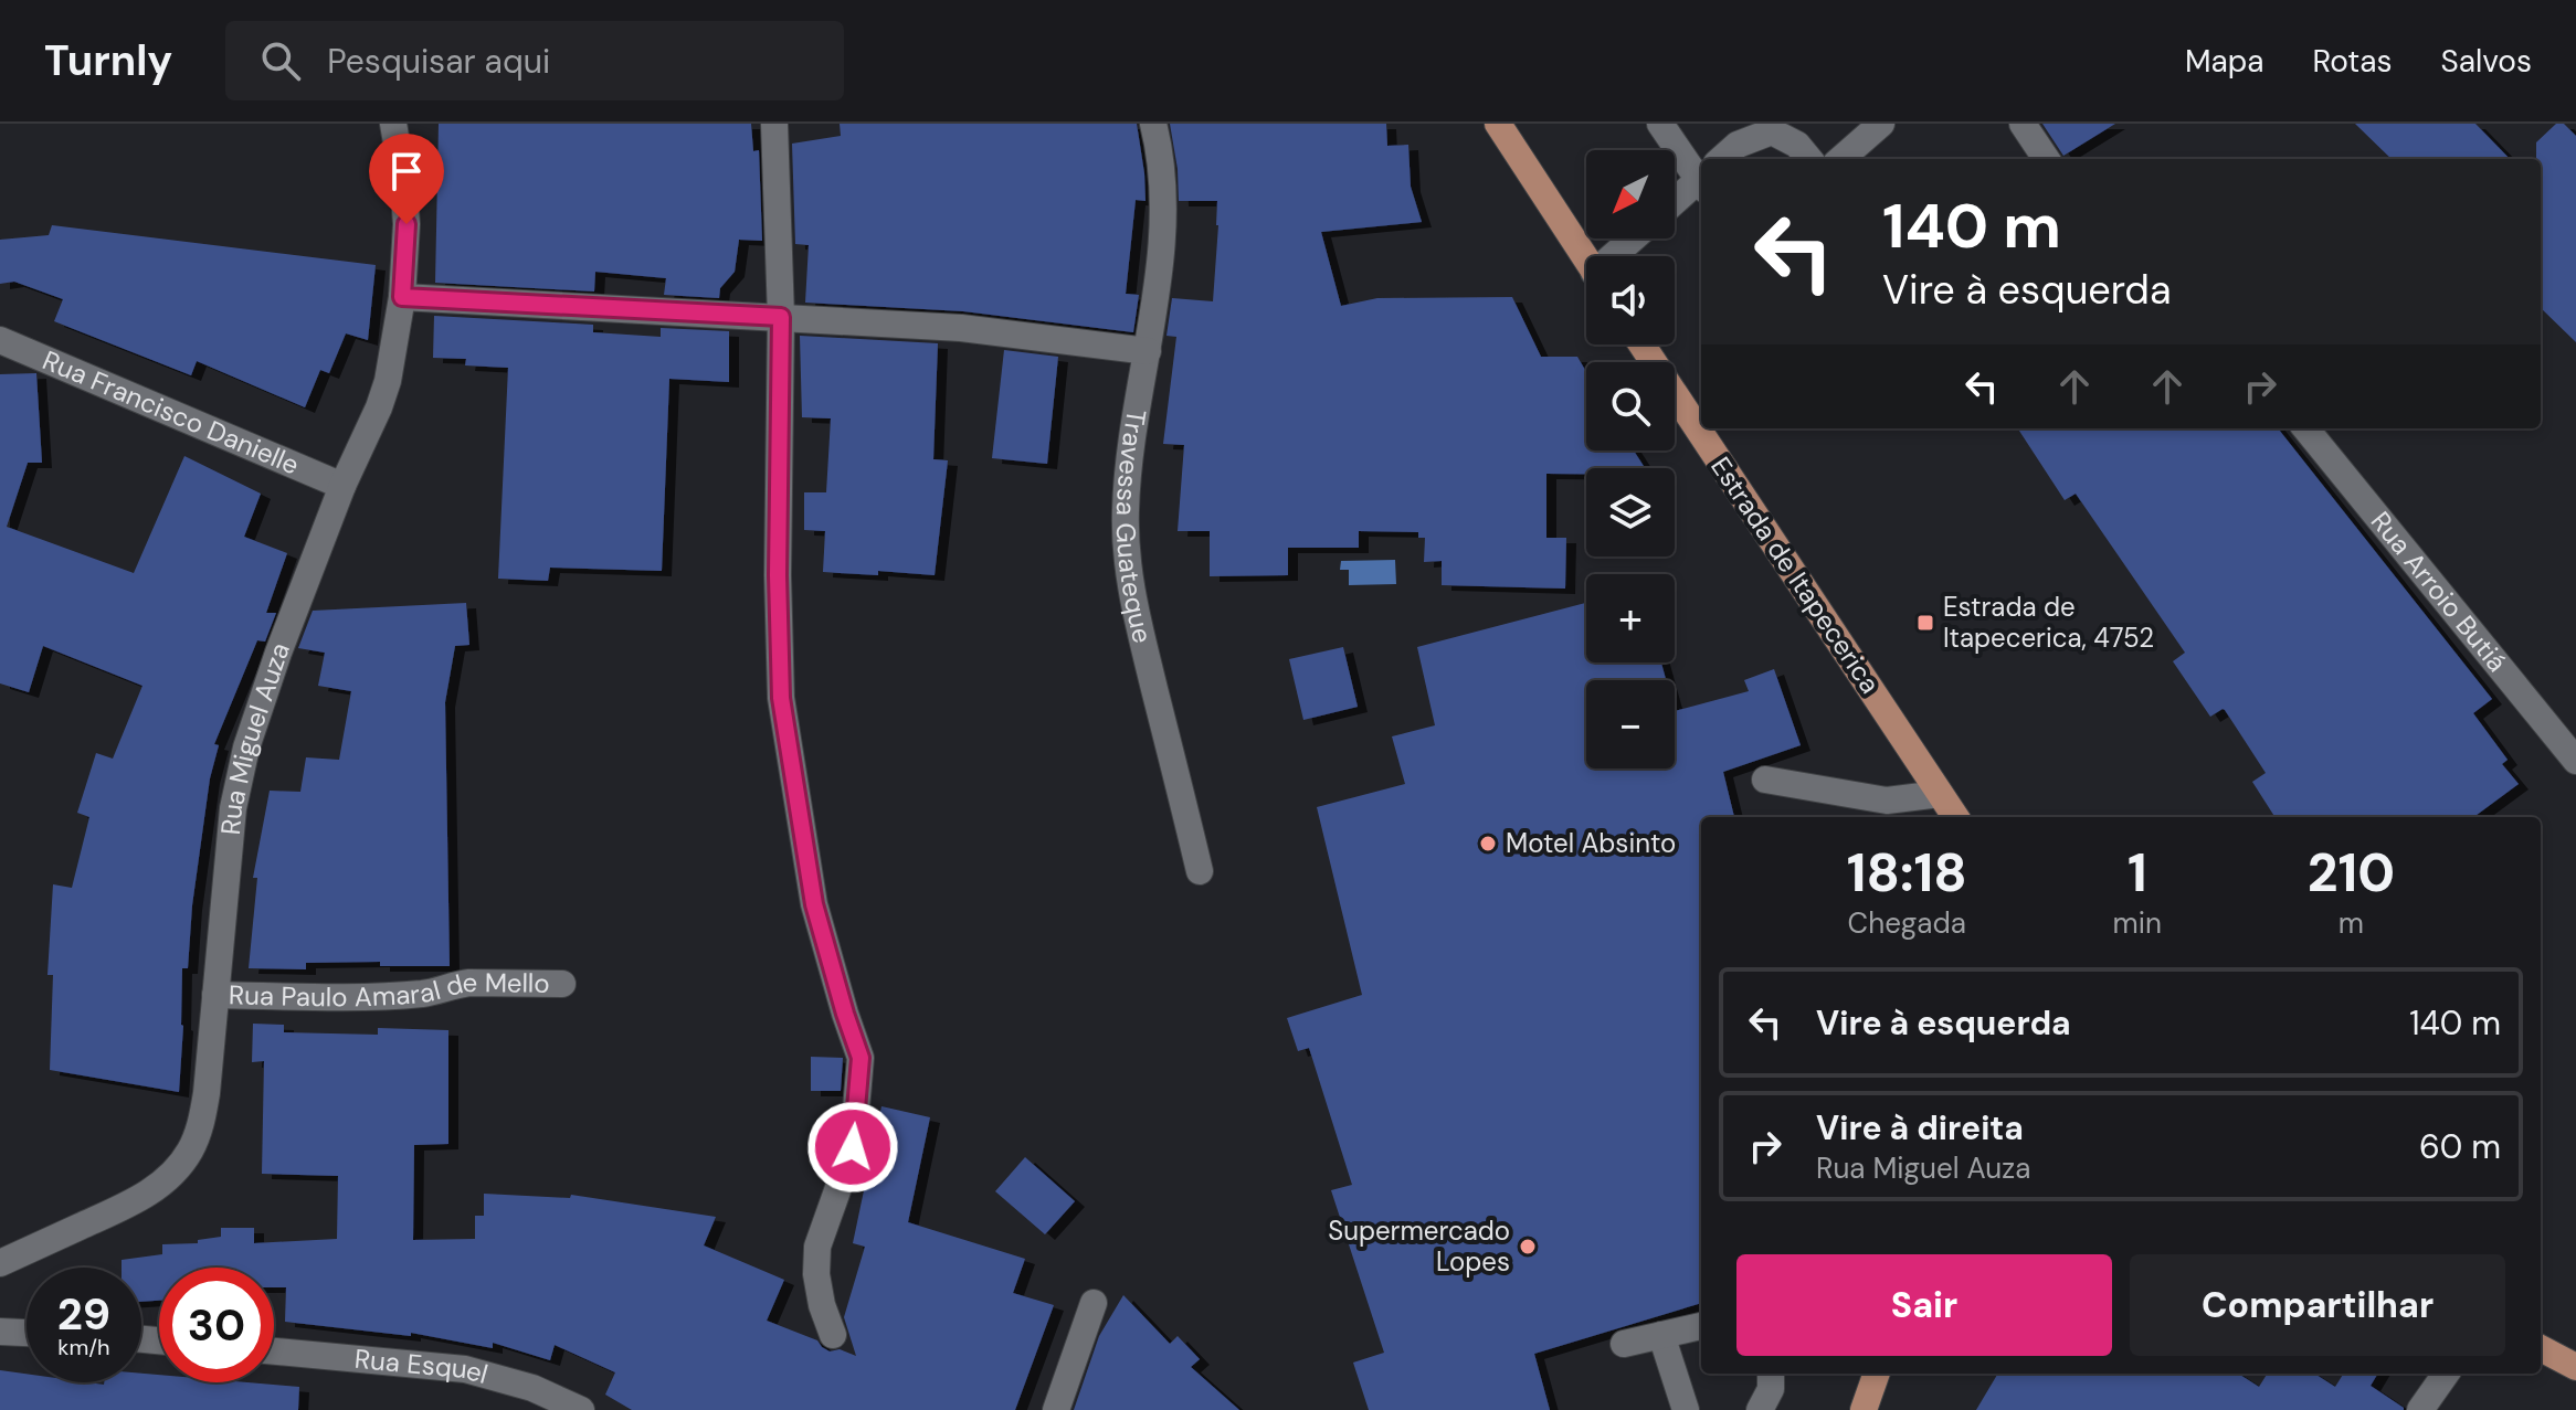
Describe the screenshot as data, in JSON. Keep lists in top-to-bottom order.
{
  "streets": {
    "main road": ["Estrada de Itapecerica"],
    "street": [
      "Rua Francisco Danielle",
      "Travessa Guateque",
      "Rua Arroio Butiá",
      "Rua Miguel Auza",
      "Rua Paulo Amaral de Mello",
      "Rua Esquel"
    ]
  },
  "crossings": [
    ["Rua Francisco Danielle", "Rua Miguel Auza"],
    ["Rua Miguel Auza", "Rua Paulo Amaral de Mello"]
  ],
  "places": {
    "transit": ["Estrada de Itapecerica, 4752"],
    "other": ["Motel Absinto", "Supermercado Lopes"]
  },
  "north": "bottom left",
  "page": {
    "header": "Turnly",
    "search": "Pesquisar aqui",
    "nav": ["Mapa", "Rotas", "Salvos"],
    "map_buttons": ["+", "−"],
    "turn": ["140 m", "Vire à esquerda"],
    "eta": [
      "18:18",
      "Chegada",
      "1",
      "min",
      "210",
      "m"
    ],
    "list": [
      {
        "name": "Vire à esquerda",
        "value": "140 m"
      },
      {
        "name": "Vire à direita",
        "note": "Rua Miguel Auza",
        "value": "60 m"
      }
    ],
    "buttons": ["Sair", "Compartilhar"],
    "speed": "29 km/h",
    "limit": "30"
  }
}
